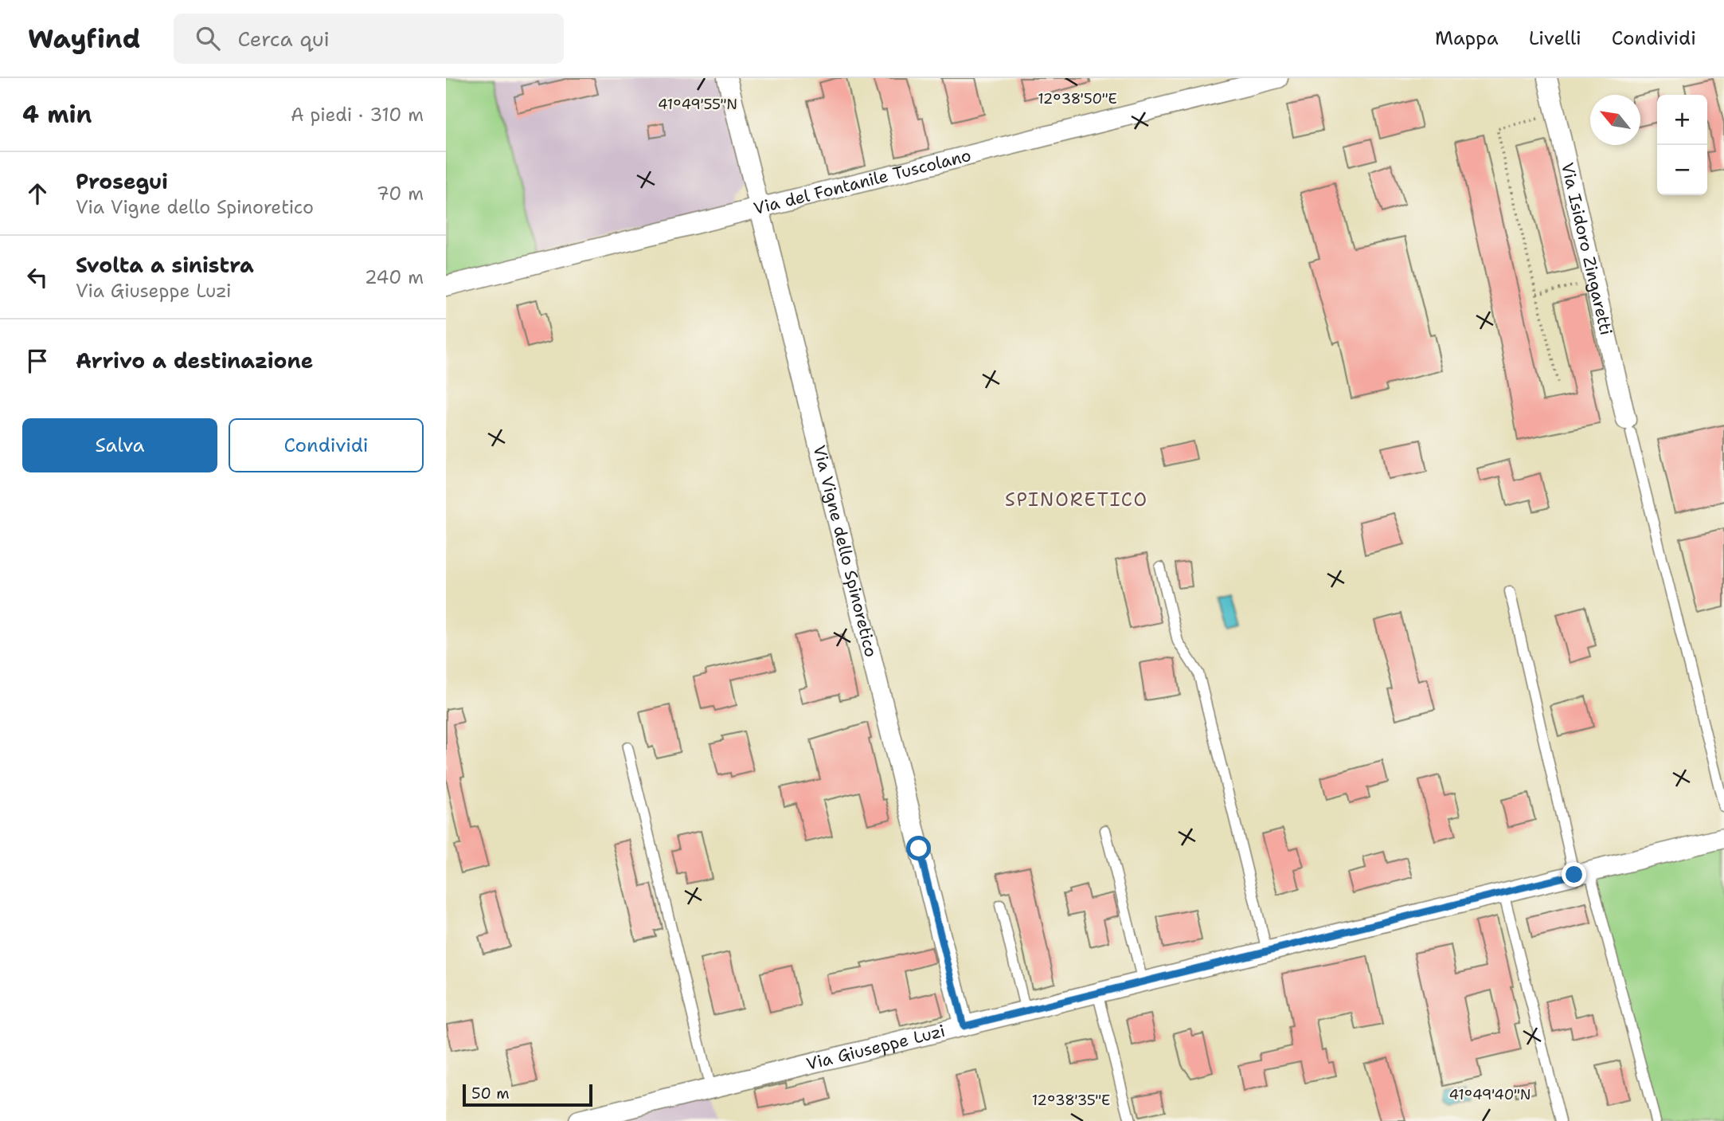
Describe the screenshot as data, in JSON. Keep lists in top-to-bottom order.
{
  "streets": {
    "street": [
      "Via del Fontanile Tuscolano",
      "Via Isidoro Zingaretti",
      "Via Vigne dello Spinoretico",
      "Via Giuseppe Luzi"
    ]
  },
  "crossings": [
    ["Via del Fontanile Tuscolano", "Via Vigne dello Spinoretico"],
    ["Via Vigne dello Spinoretico", "Via Giuseppe Luzi"]
  ],
  "districts": ["SPINORETICO"],
  "scale_bar": "50 m",
  "north": "top left",
  "page": {
    "header": "Wayfind",
    "search": "Cerca qui",
    "nav": ["Mappa", "Livelli", "Condividi"],
    "heading": ["4 min", "A piedi · 310 m"],
    "map_buttons": ["+", "−"],
    "list": [
      ["Prosegui", "Via Vigne dello Spinoretico", "70 m"],
      ["Svolta a sinistra", "Via Giuseppe Luzi", "240 m"],
      "Arrivo a destinazione"
    ],
    "buttons": ["Salva", "Condividi"],
    "scale": "50 m"
  },
  "coordinates": [
    "12°38'50\"E",
    "41°49'55\"N",
    "41°49'40\"N",
    "12°38'35\"E"
  ]
}
